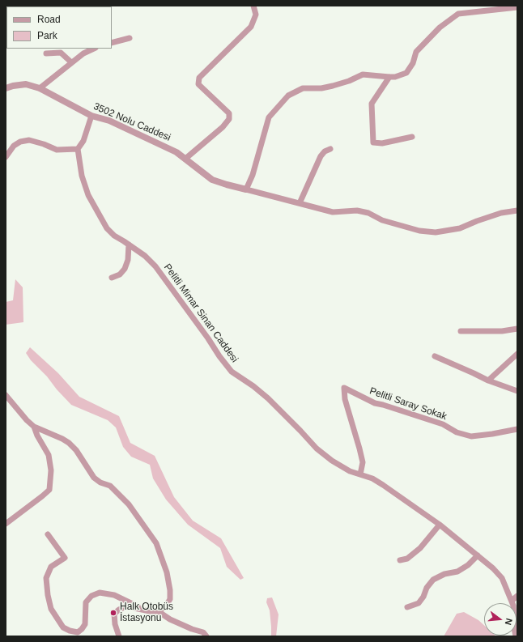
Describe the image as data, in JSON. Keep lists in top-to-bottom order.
{
  "streets": {
    "street": ["3502 Nolu Caddesi", "Pelitli Mimar Sinan Caddesi", "Pelitli Saray Sokak"]
  },
  "crossings": [
    ["Pelitli Mimar Sinan Caddesi", "Pelitli Saray Sokak"]
  ],
  "places": ["Halk Otobüs İstasyonu"],
  "legend": ["Road", "Park"],
  "north": "right"
}
